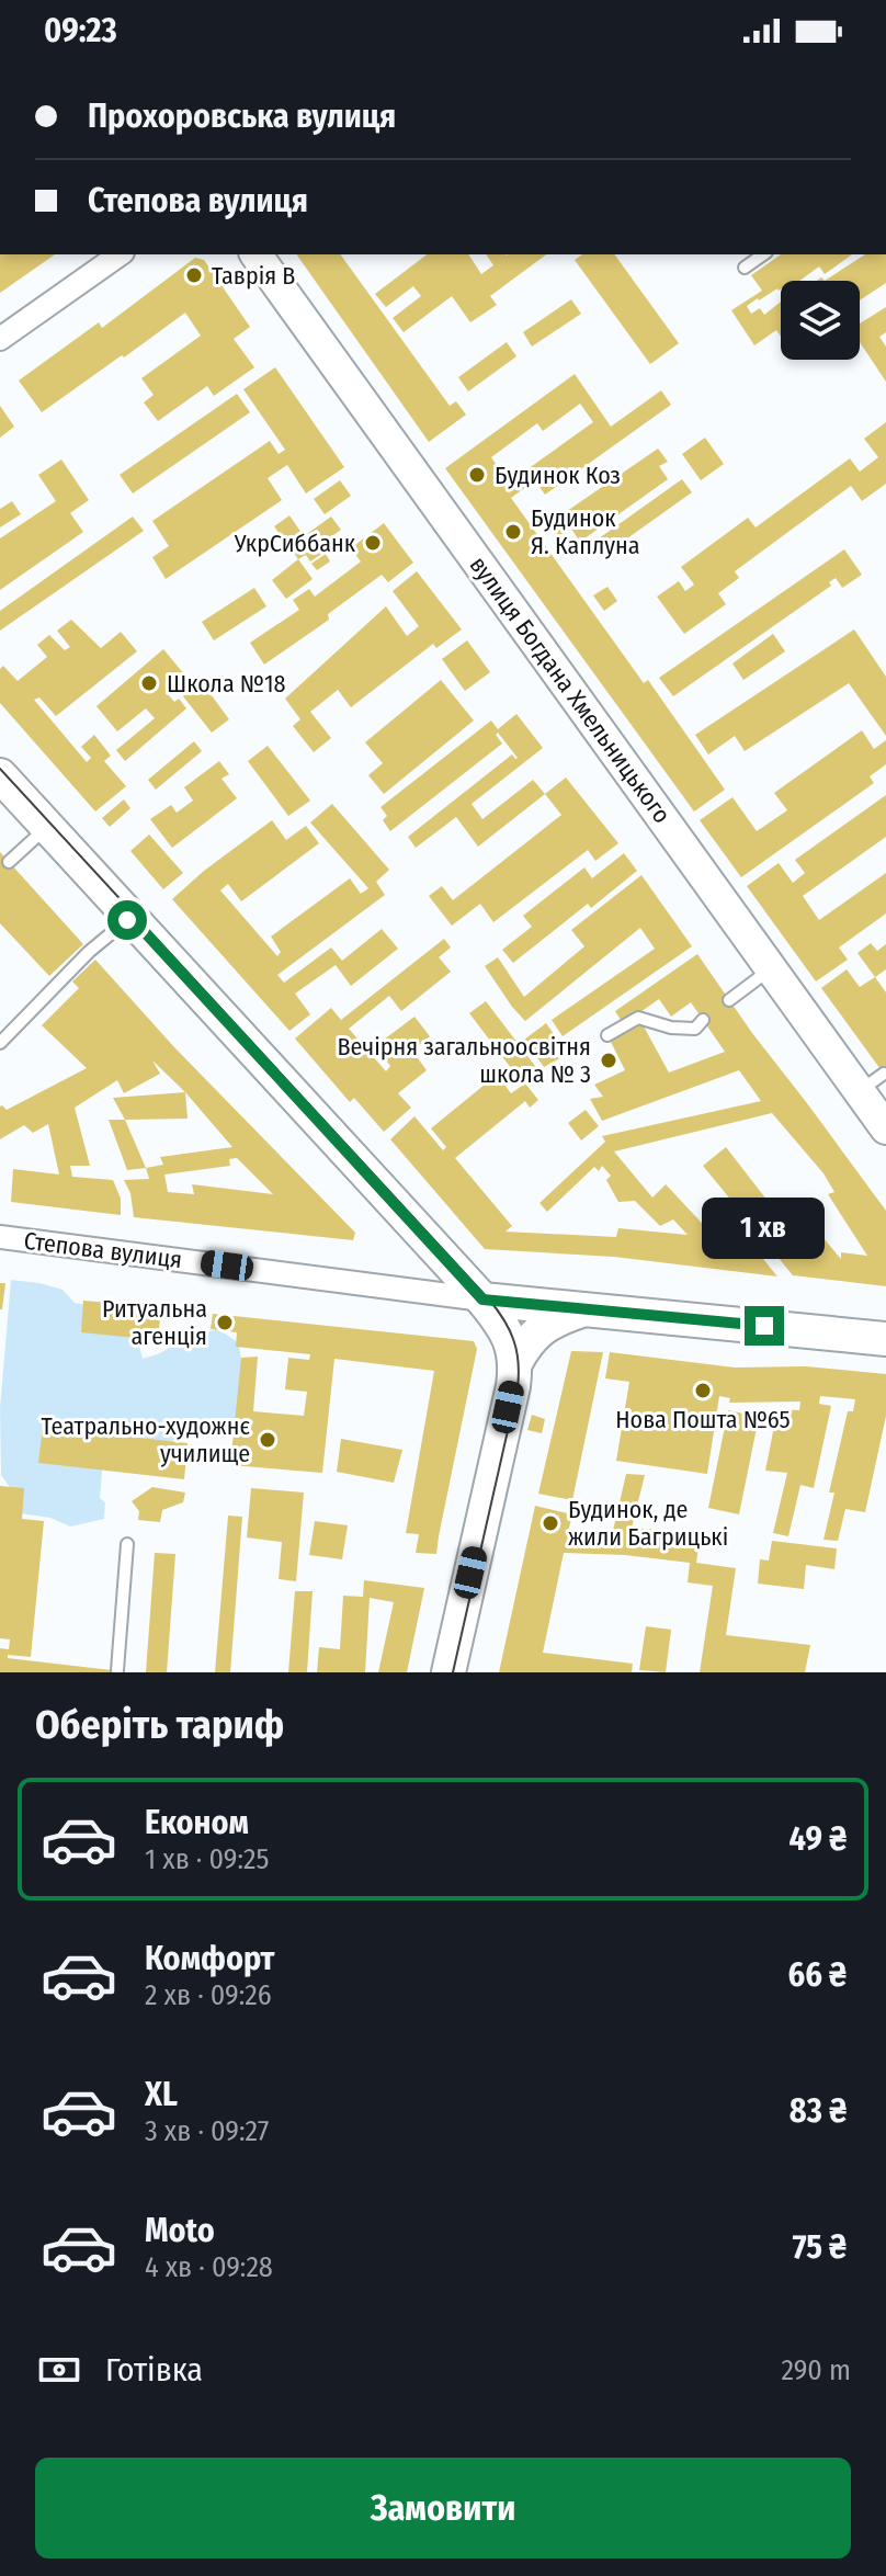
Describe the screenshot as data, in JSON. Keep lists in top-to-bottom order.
{
  "streets": {
    "main road": ["вулиця Богдана Хмельницького", "Степова вулиця"]
  },
  "places": [
    "Таврія В",
    "Будинок Коз",
    "Будинок Я. Каплуна",
    "УкрСиббанк",
    "Школа №18",
    "Вечірня загальноосвітня школа № 3",
    "Ритуальна агенція",
    "Нова Пошта №65",
    "Театрально-художнє училище",
    "Будинок, де жили Багрицькі"
  ],
  "page": {
    "status": "09:23",
    "banner": ["Прохоровська вулиця", "Степова вулиця"],
    "bubble": "1 хв",
    "heading": "Оберіть тариф",
    "list": [
      {
        "name": "Економ",
        "note": "1 хв · 09:25",
        "value": "49 ₴"
      },
      {
        "name": "Комфорт",
        "note": "2 хв · 09:26",
        "value": "66 ₴"
      },
      {
        "name": "XL",
        "note": "3 хв · 09:27",
        "value": "83 ₴"
      },
      {
        "name": "Moto",
        "note": "4 хв · 09:28",
        "value": "75 ₴"
      }
    ],
    "pay": ["Готівка", "290 m"],
    "buttons": "Замовити"
  }
}
